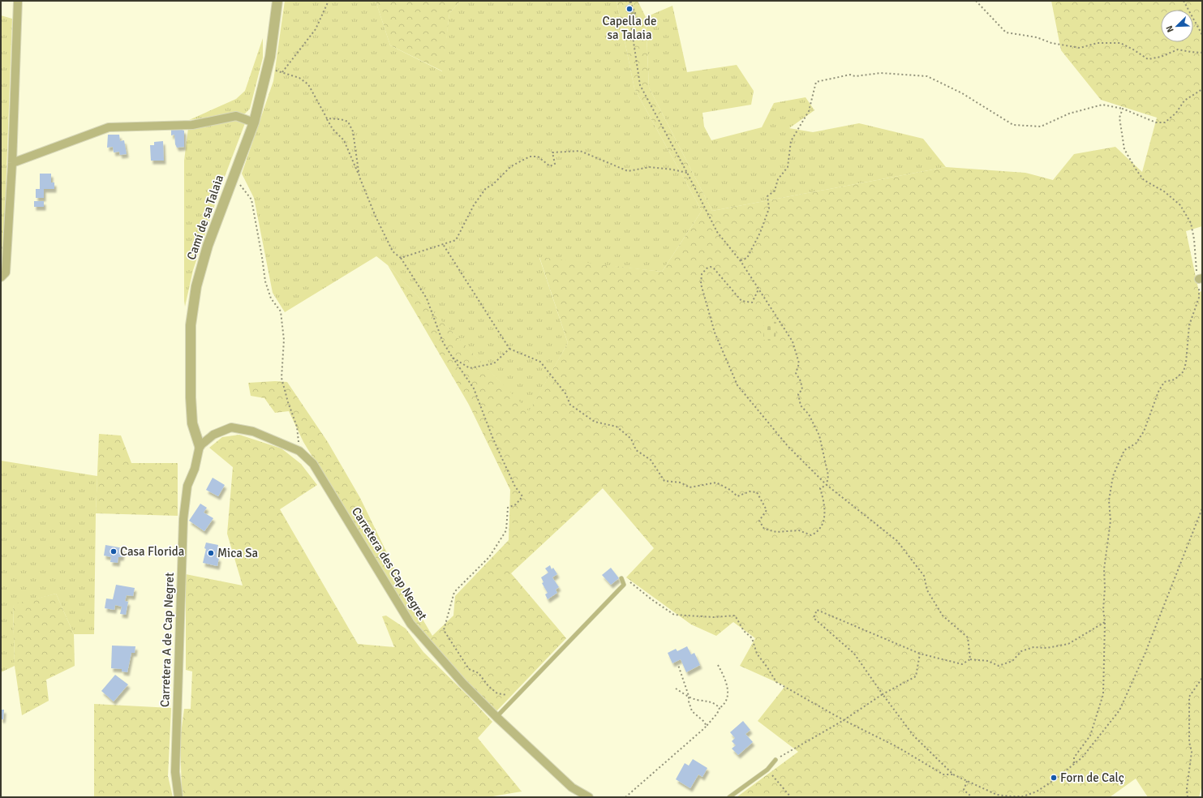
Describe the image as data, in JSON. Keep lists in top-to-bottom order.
{
  "streets": {
    "street": ["Camí de sa Talaia", "Carretera des Cap Negret", "Carretera A de Cap Negret"]
  },
  "crossings": [
    ["Camí de sa Talaia", "Carretera des Cap Negret"],
    ["Camí de sa Talaia", "Carretera A de Cap Negret"],
    ["Carretera des Cap Negret", "Carretera A de Cap Negret"]
  ],
  "places": [
    "Capella de sa Talaia",
    "Casa Florida",
    "Mica Sa",
    "Forn de Calç"
  ],
  "north": "bottom left"
}
